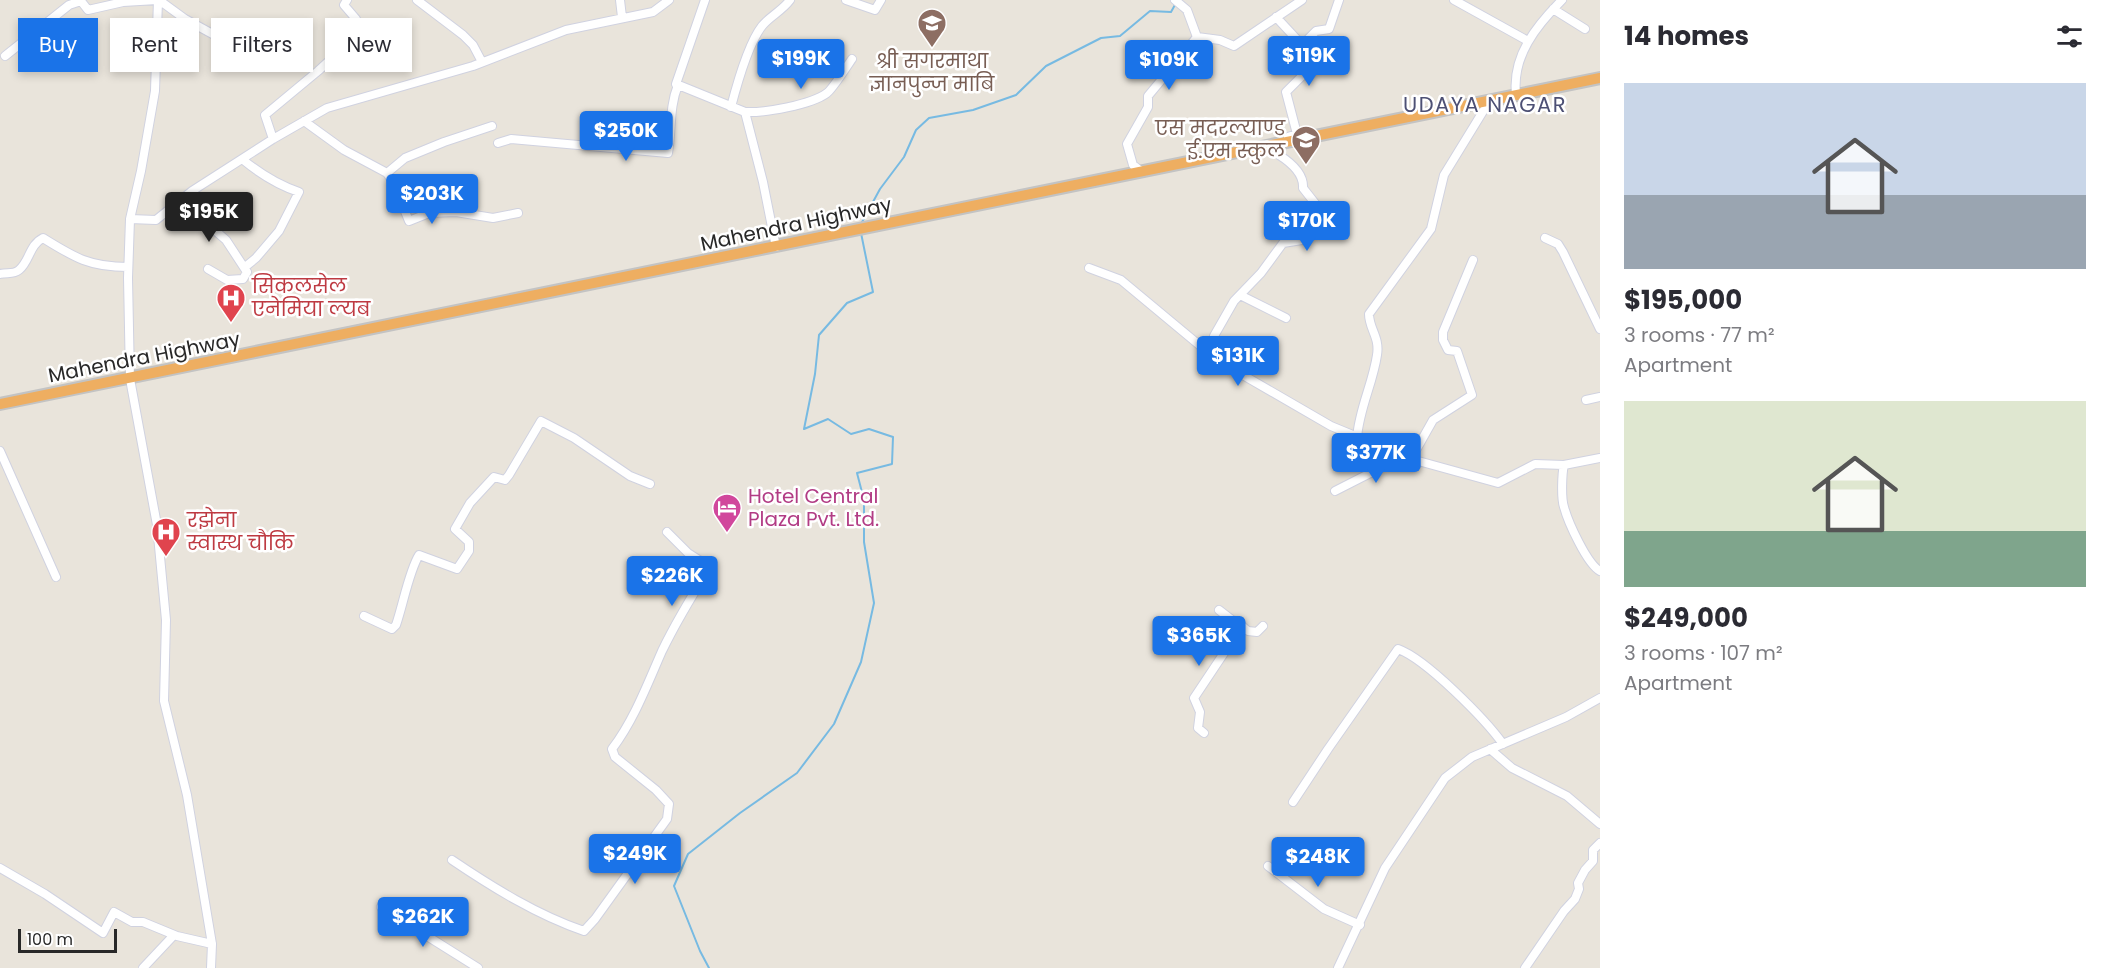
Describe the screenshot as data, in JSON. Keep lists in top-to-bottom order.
{
  "streets": {
    "highway": ["Mahendra Highway"]
  },
  "districts": ["UDAYA NAGAR"],
  "places": {
    "school or university": ["श्री सगरमाथा ज्ञानपुन्ज माबि", "एस मदरल्याण्ड ई.एम स्कुल"],
    "hospital": ["सिकलसेल एनेमिया ल्यब", "रझेना स्वास्थ चौकि"],
    "hotel": ["Hotel Central Plaza Pvt. Ltd."]
  },
  "scale_bar": "100 m",
  "page": {
    "heading": "14 homes",
    "chip": [
      "Buy",
      "Rent",
      "Filters",
      "New"
    ],
    "price": [
      "$119K",
      "$199K",
      "$109K",
      "$250K",
      "$203K",
      "$195K",
      "$170K",
      "$131K",
      "$377K",
      "$226K",
      "$365K",
      "$249K",
      "$248K",
      "$262K"
    ],
    "list": [
      {
        "name": "$195,000",
        "note": "3 rooms · 77 m² · Apartment"
      },
      {
        "name": "$249,000",
        "note": "3 rooms · 107 m² · Apartment"
      }
    ],
    "scale": "100 m"
  }
}
